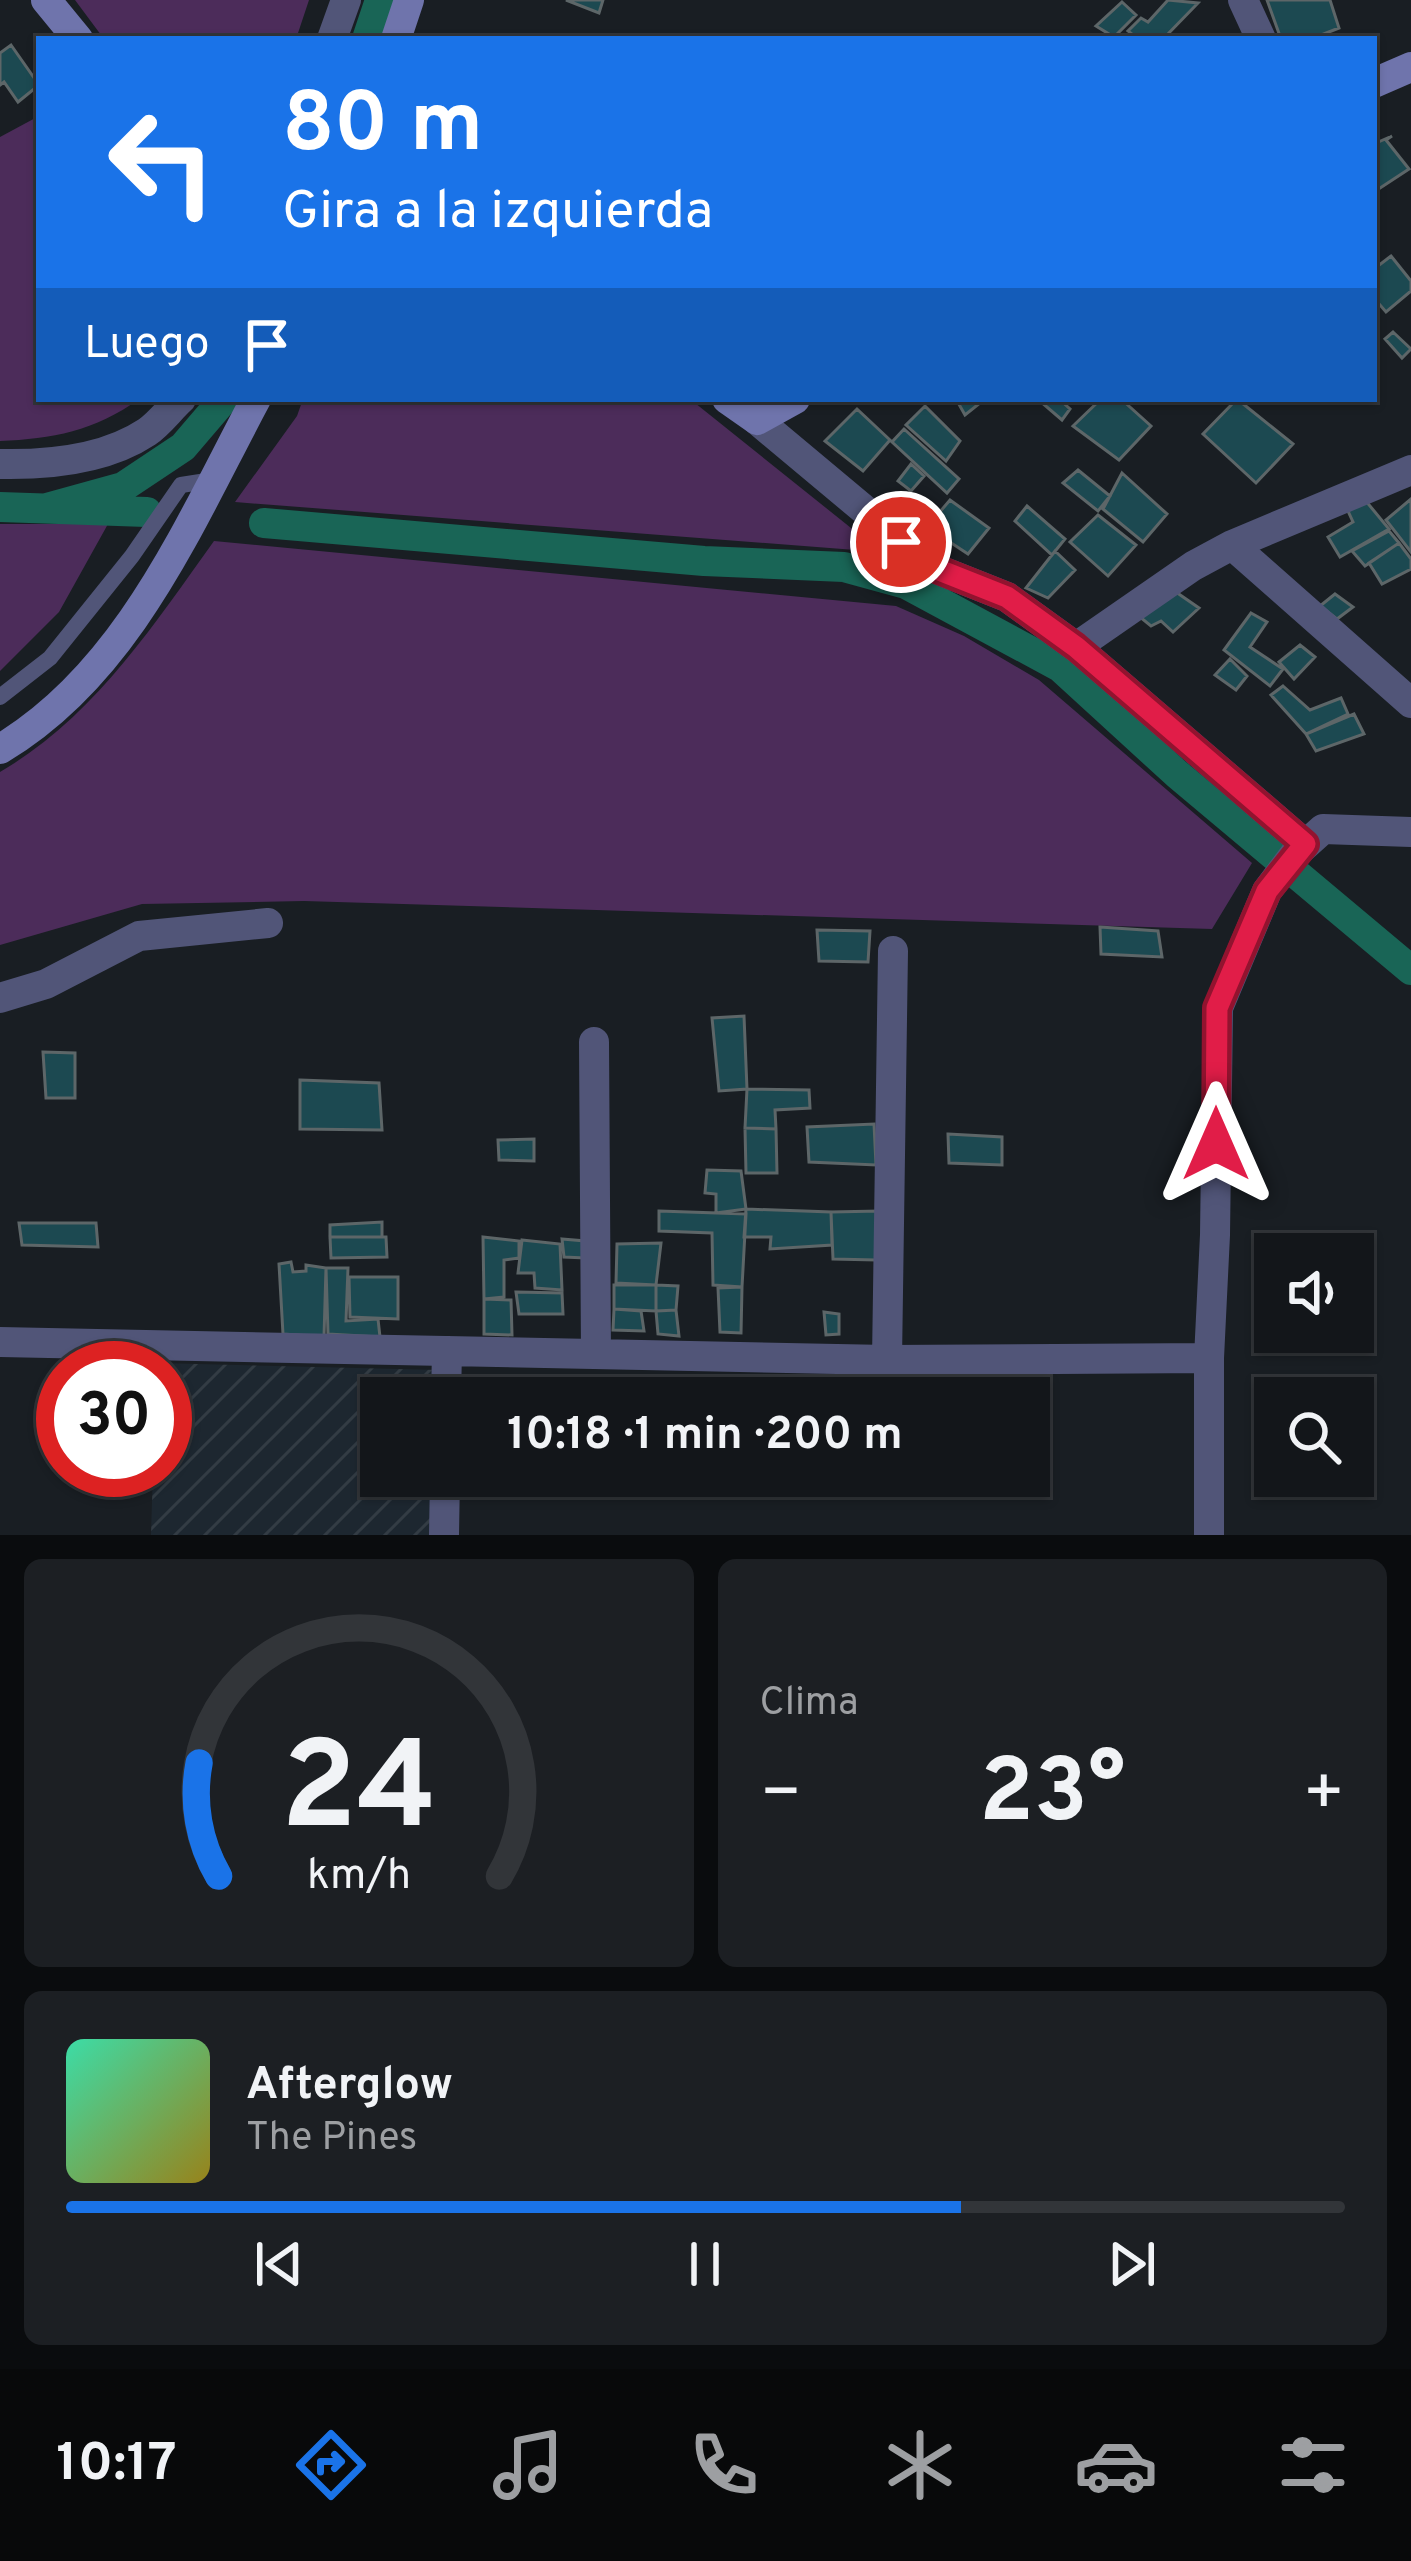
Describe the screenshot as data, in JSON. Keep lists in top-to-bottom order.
{
  "page": {
    "turn": ["80 m", "Gira a la izquierda"],
    "then": "Luego",
    "limit": "30",
    "trip": "10:18 · 1 min · 200 m",
    "tile": "Clima",
    "heat": ["−", "23°", "+"],
    "song": ["Afterglow", "The Pines"],
    "tabs": "10:17",
    "gauge": ["24", "km/h"]
  }
}
